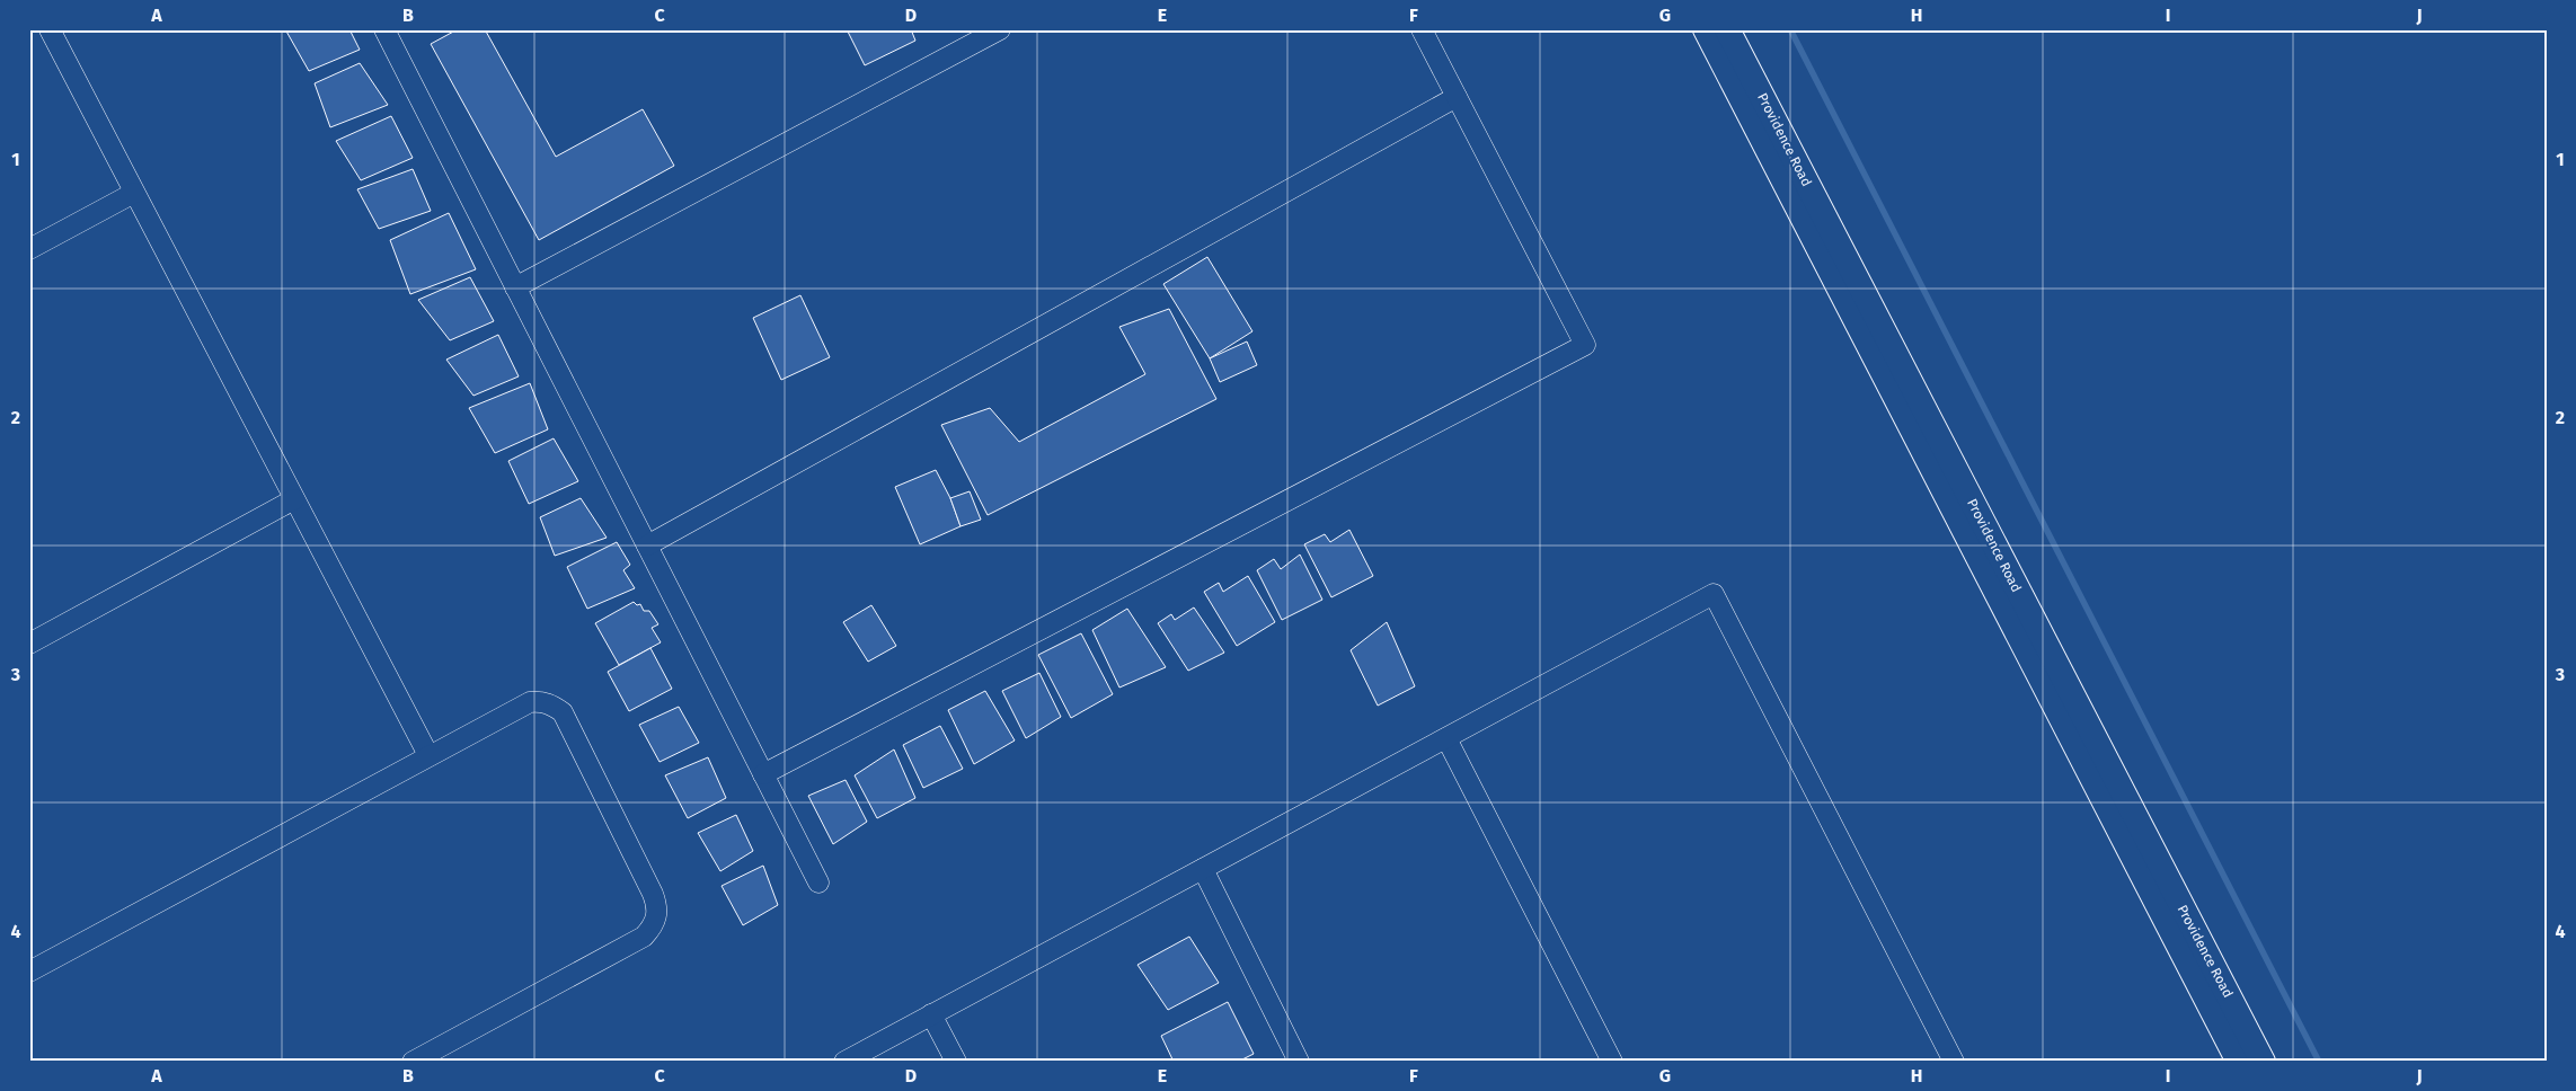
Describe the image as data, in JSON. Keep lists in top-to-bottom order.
{
  "streets": {
    "street": ["Providence Road"]
  },
  "grid": {
    "columns": [
      "A",
      "B",
      "C",
      "D",
      "E",
      "F",
      "G",
      "H",
      "I",
      "J"
    ],
    "rows": [
      "1",
      "2",
      "3",
      "4"
    ]
  }
}
